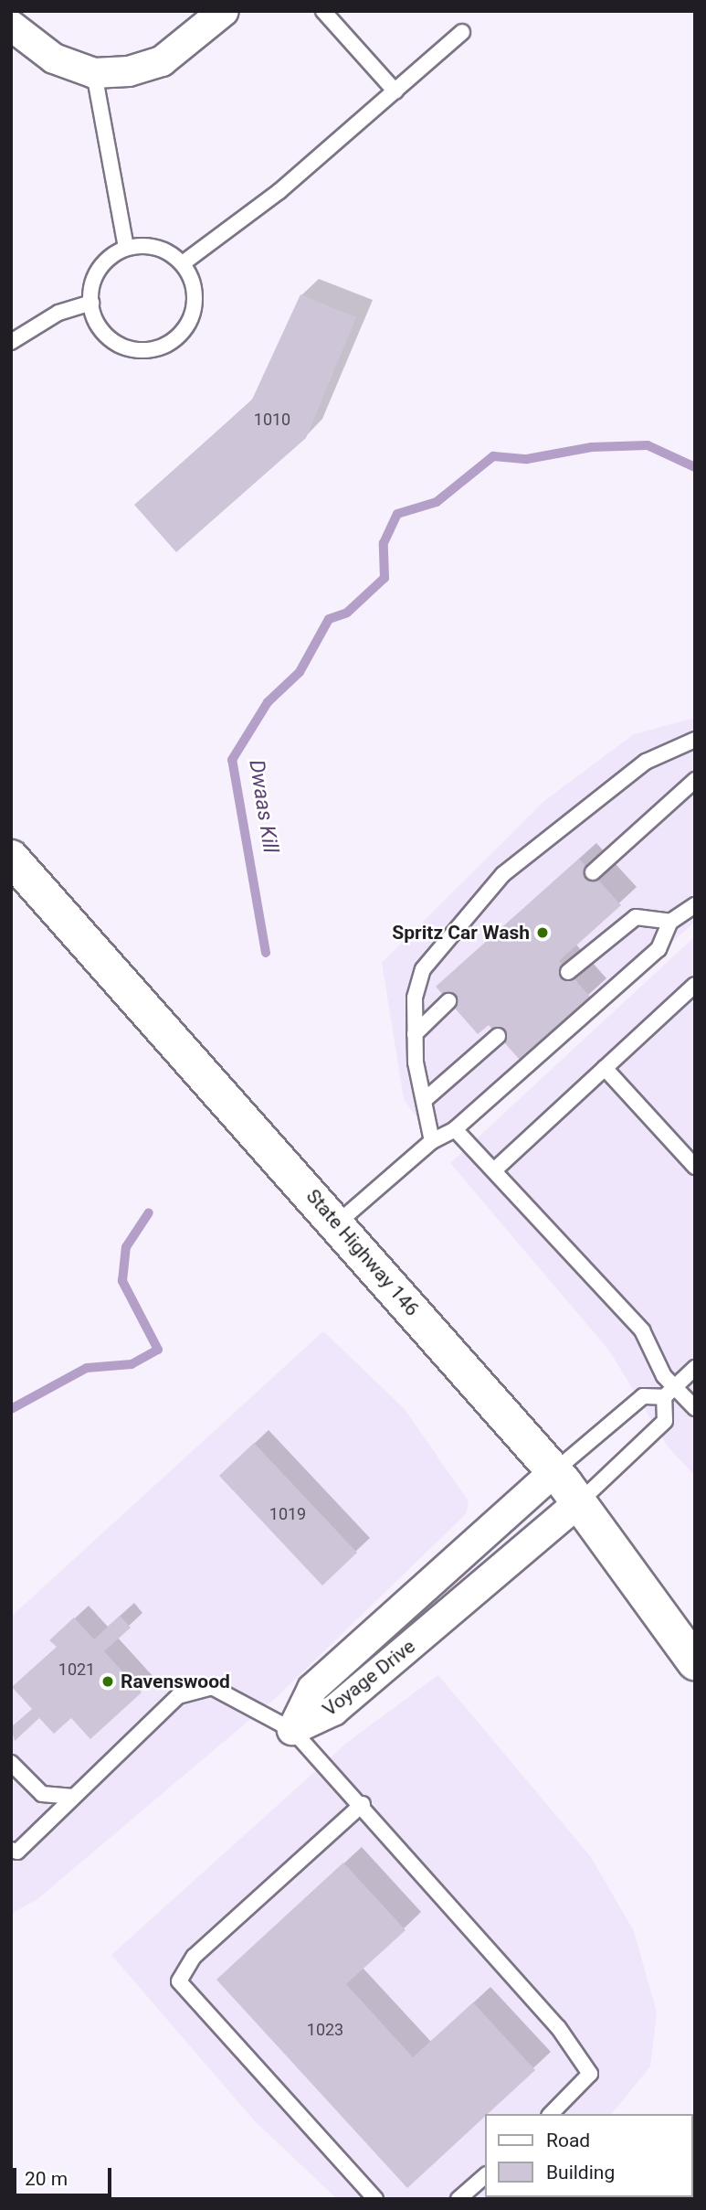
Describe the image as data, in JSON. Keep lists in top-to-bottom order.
{
  "streets": {
    "main road": ["State Highway 146"],
    "street": ["Voyage Drive"]
  },
  "crossings": [
    ["State Highway 146", "Voyage Drive"]
  ],
  "water": ["Dwaas Kill"],
  "places": ["Spritz Car Wash", "Ravenswood"],
  "house_numbers": [
    "1010",
    "1019",
    "1021",
    "1023"
  ],
  "legend": ["Road", "Building"],
  "scale_bar": "20 m"
}
